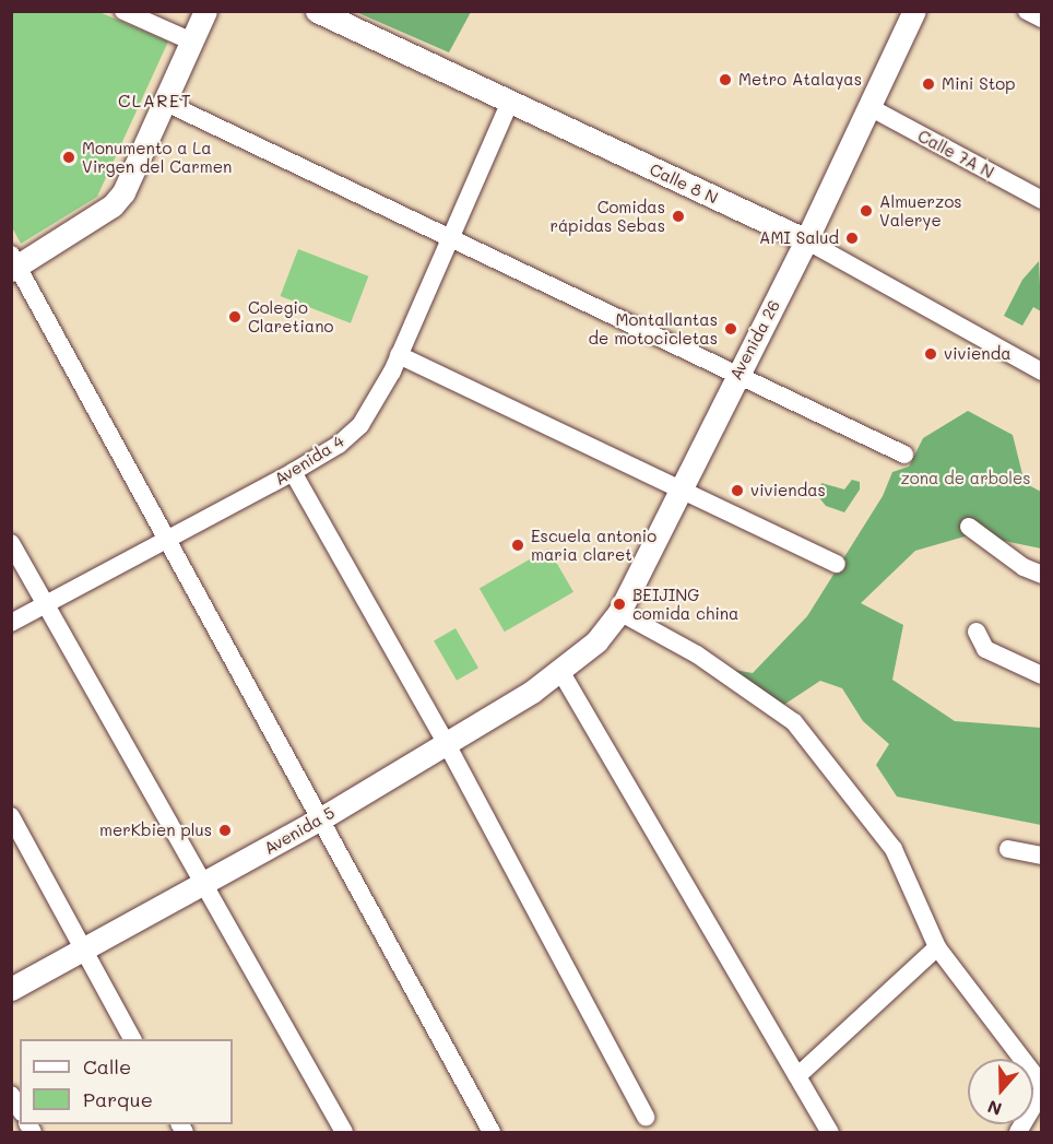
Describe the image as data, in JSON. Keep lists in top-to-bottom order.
{
  "streets": {
    "street": [
      "Calle 7A N",
      "Calle 8 N",
      "Avenida 26",
      "Avenida 4",
      "Avenida 5"
    ]
  },
  "crossings": [
    ["Calle 7A N", "Avenida 26"],
    ["Calle 8 N", "Avenida 26"],
    ["Calle 8 N", "Avenida 4"],
    ["Avenida 26", "Avenida 5"]
  ],
  "districts": ["CLARET"],
  "parks": ["zona de arboles"],
  "places": [
    "Metro Atalayas",
    "Mini Stop",
    "Monumento a La Virgen del Carmen",
    "Almuerzos Valerye",
    "Comidas rápidas Sebas",
    "AMI Salud",
    "Colegio Claretiano",
    "Montallantas de motocicletas",
    "vivienda",
    "viviendas",
    "Escuela antonio maria claret",
    "BEIJING comida china",
    "merKbien plus"
  ],
  "legend": ["Calle", "Parque"],
  "north": "bottom"
}
